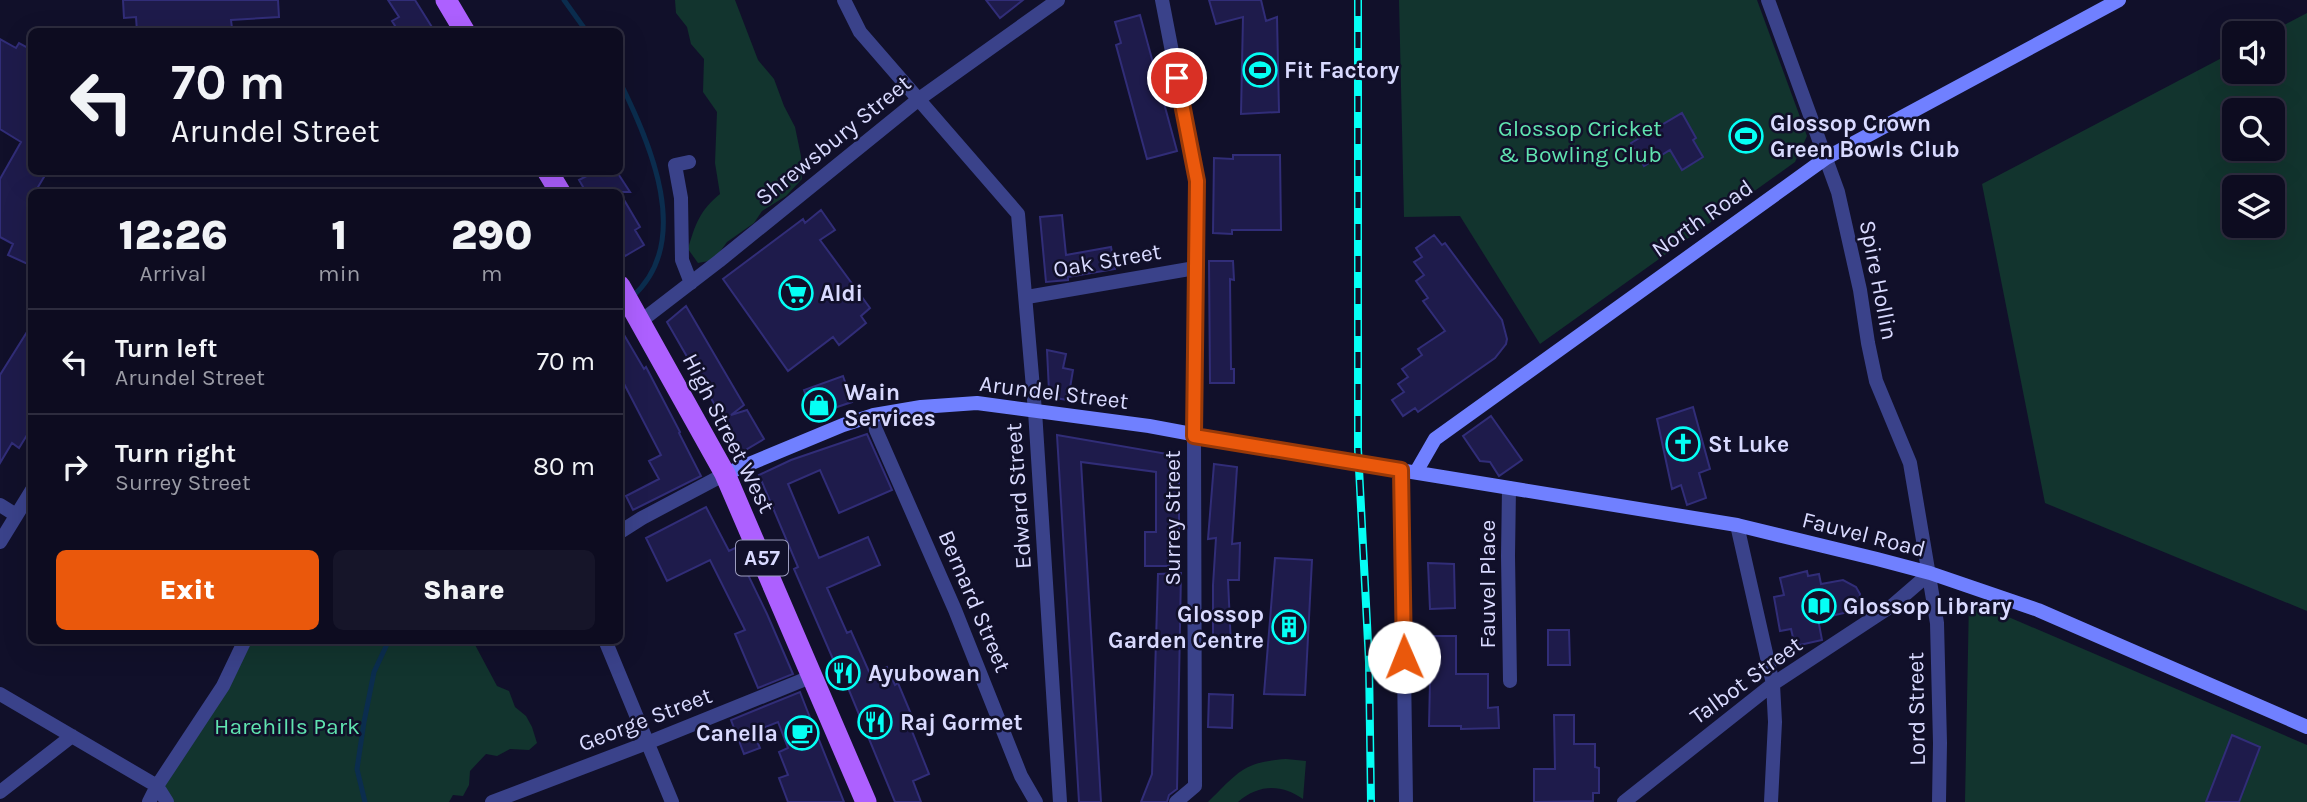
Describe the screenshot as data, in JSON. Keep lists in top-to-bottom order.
{
  "streets": {
    "main road": ["High Street West", "A57"],
    "street": [
      "Shrewsbury Street",
      "North Road",
      "Oak Street",
      "Spire Hollin",
      "Arundel Street",
      "Edward Street",
      "Surrey Street",
      "Fauvel Road",
      "Fauvel Place",
      "Bernard Street",
      "Talbot Street",
      "Lord Street",
      "George Street"
    ]
  },
  "crossings": [
    ["Shrewsbury Street", "High Street West"],
    ["Shrewsbury Street", "Edward Street"],
    ["Shrewsbury Street", "A57"],
    ["North Road", "Spire Hollin"],
    ["North Road", "Fauvel Road"],
    ["Oak Street", "Edward Street"],
    ["Oak Street", "Surrey Street"],
    ["Spire Hollin", "Fauvel Road"],
    ["Spire Hollin", "Talbot Street"],
    ["Spire Hollin", "Lord Street"],
    ["Arundel Street", "High Street West"],
    ["Arundel Street", "Edward Street"],
    ["Arundel Street", "Surrey Street"],
    ["Arundel Street", "Fauvel Road"],
    ["Arundel Street", "Bernard Street"],
    ["High Street West", "A57"],
    ["High Street West", "George Street"],
    ["Fauvel Road", "Fauvel Place"],
    ["Fauvel Road", "Talbot Street"],
    ["Fauvel Road", "Lord Street"],
    ["Talbot Street", "Lord Street"]
  ],
  "parks": ["Glossop Cricket & Bowling Club", "Harehills Park"],
  "places": {
    "sports": ["Fit Factory", "Glossop Crown Green Bowls Club"],
    "supermarket": ["Aldi"],
    "shop": ["Wain Services"],
    "church": ["St Luke"],
    "library": ["Glossop Library"],
    "building": ["Glossop Garden Centre"],
    "restaurant": ["Ayubowan", "Raj Gormet"],
    "cafe": ["Canella"]
  },
  "page": {
    "turn": ["70 m", "Arundel Street"],
    "eta": [
      "12:26",
      "Arrival",
      "1",
      "min",
      "290",
      "m"
    ],
    "list": [
      {
        "name": "Turn left",
        "note": "Arundel Street",
        "value": "70 m"
      },
      {
        "name": "Turn right",
        "note": "Surrey Street",
        "value": "80 m"
      }
    ],
    "buttons": ["Exit", "Share"]
  }
}
